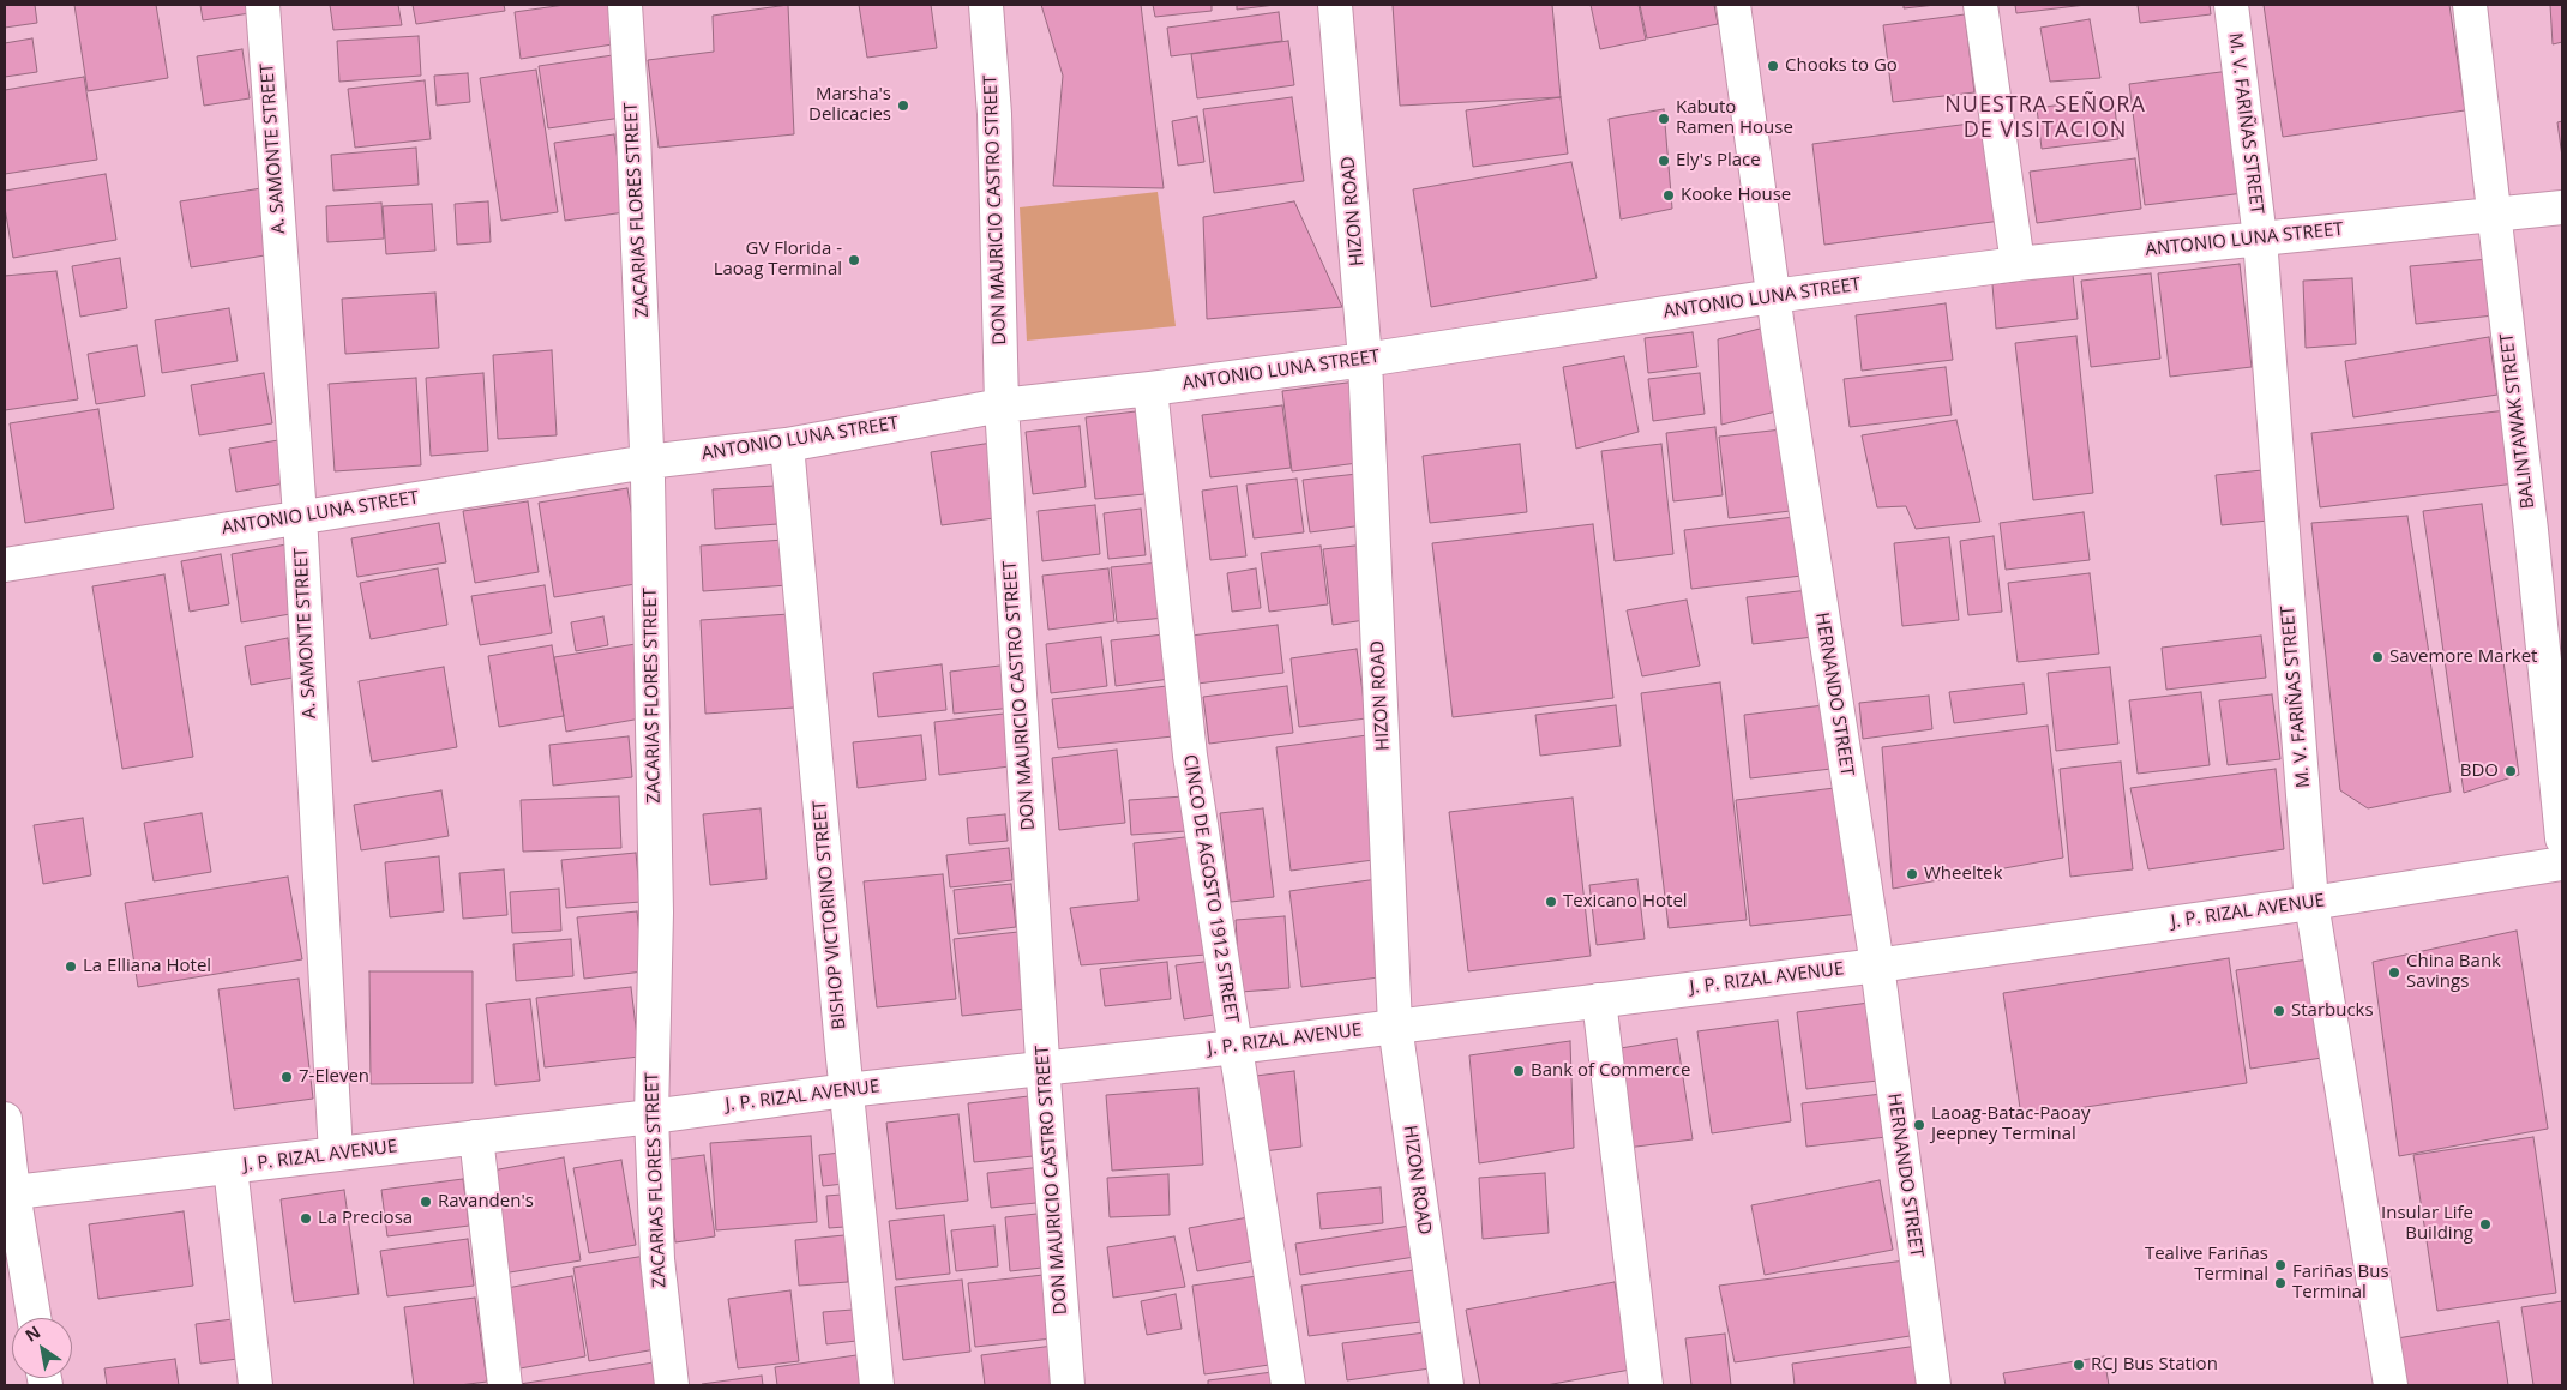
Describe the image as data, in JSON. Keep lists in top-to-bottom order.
{
  "streets": {
    "street": [
      "M. V. FARIÑAS STREET",
      "A. SAMONTE STREET",
      "ZACARIAS FLORES STREET",
      "DON MAURICIO CASTRO STREET",
      "HIZON ROAD",
      "ANTONIO LUNA STREET",
      "BALINTAWAK STREET",
      "HERNANDO STREET",
      "CINCO DE AGOSTO 1912 STREET",
      "J. P. RIZAL AVENUE",
      "BISHOP VICTORINO STREET"
    ]
  },
  "crossings": [
    ["M. V. FARIÑAS STREET", "ANTONIO LUNA STREET"],
    ["M. V. FARIÑAS STREET", "J. P. RIZAL AVENUE"],
    ["A. SAMONTE STREET", "ANTONIO LUNA STREET"],
    ["A. SAMONTE STREET", "J. P. RIZAL AVENUE"],
    ["ZACARIAS FLORES STREET", "ANTONIO LUNA STREET"],
    ["ZACARIAS FLORES STREET", "J. P. RIZAL AVENUE"],
    ["DON MAURICIO CASTRO STREET", "ANTONIO LUNA STREET"],
    ["DON MAURICIO CASTRO STREET", "J. P. RIZAL AVENUE"],
    ["HIZON ROAD", "ANTONIO LUNA STREET"],
    ["HIZON ROAD", "J. P. RIZAL AVENUE"],
    ["ANTONIO LUNA STREET", "BALINTAWAK STREET"],
    ["ANTONIO LUNA STREET", "HERNANDO STREET"],
    ["ANTONIO LUNA STREET", "CINCO DE AGOSTO 1912 STREET"],
    ["ANTONIO LUNA STREET", "BISHOP VICTORINO STREET"],
    ["HERNANDO STREET", "J. P. RIZAL AVENUE"],
    ["CINCO DE AGOSTO 1912 STREET", "J. P. RIZAL AVENUE"],
    ["J. P. RIZAL AVENUE", "BISHOP VICTORINO STREET"]
  ],
  "districts": ["NUESTRA SEÑORA DE VISITACION"],
  "places": [
    "Chooks to Go",
    "Marsha's Delicacies",
    "Kabuto Ramen House",
    "Ely's Place",
    "Kooke House",
    "GV Florida - Laoag Terminal",
    "Savemore Market",
    "BDO",
    "Wheeltek",
    "Texicano Hotel",
    "La Elliana Hotel",
    "China Bank Savings",
    "Starbucks",
    "Bank of Commerce",
    "7-Eleven",
    "Laoag-Batac-Paoay Jeepney Terminal",
    "Ravanden's",
    "La Preciosa",
    "Insular Life Building",
    "Tealive Fariñas Terminal",
    "Fariñas Bus Terminal",
    "RCJ Bus Station"
  ],
  "north": "top left"
}
